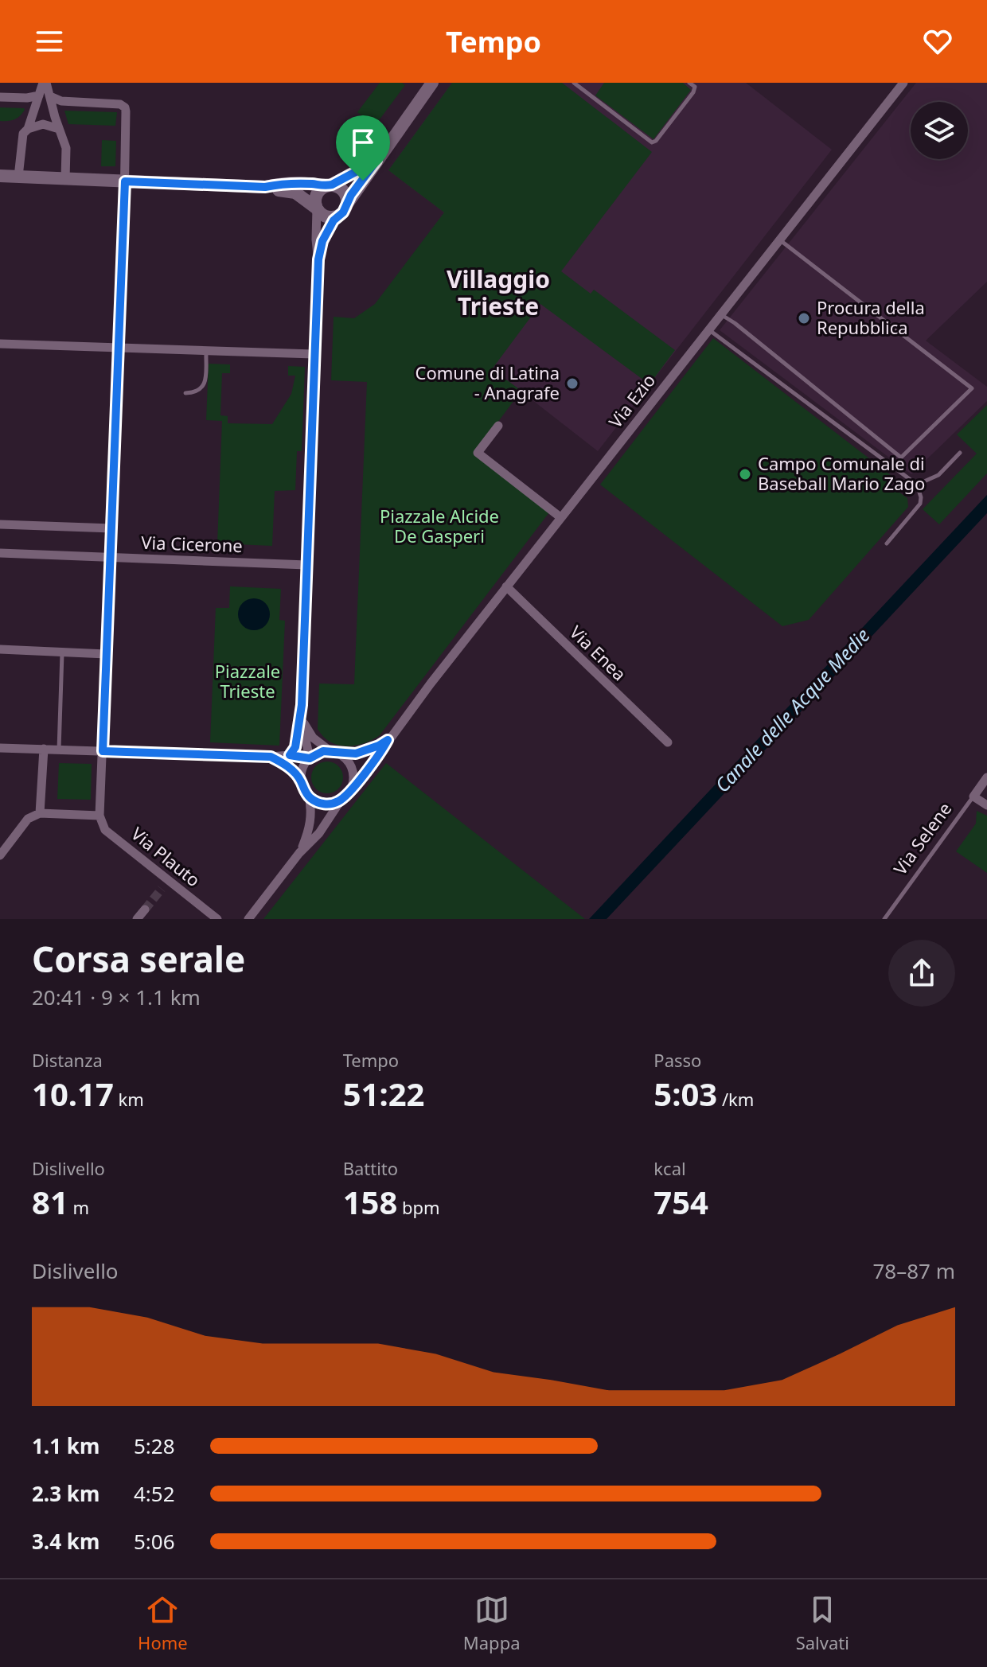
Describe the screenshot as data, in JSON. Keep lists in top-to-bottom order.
{
  "streets": {
    "street": [
      "Via Ezio",
      "Via Cicerone",
      "Via Enea",
      "Via Selene",
      "Via Plauto"
    ]
  },
  "crossings": [
    ["Via Ezio", "Via Enea"]
  ],
  "districts": ["Villaggio Trieste"],
  "water": ["Canale delle Acque Medie"],
  "parks": ["Piazzale Alcide De Gasperi", "Piazzale Trieste"],
  "places": ["Procura della Repubblica", "Comune di Latina - Anagrafe", "Campo Comunale di Baseball Mario Zago"],
  "page": {
    "header": "Tempo",
    "heading": ["Corsa serale", "20:41 · 9 × 1.1 km"],
    "stats": [
      ["Distanza", "10.17 km"],
      ["Tempo", "51:22"],
      ["Passo", "5:03 /km"],
      ["Dislivello", "81 m"],
      ["Battito", "158 bpm"],
      ["kcal", "754"]
    ],
    "chart": ["Dislivello", "78–87 m"],
    "list": [
      {
        "name": "1.1 km",
        "note": "5:28"
      },
      {
        "name": "2.3 km",
        "note": "4:52"
      },
      {
        "name": "3.4 km",
        "note": "5:06"
      }
    ],
    "tabs": ["Home", "Mappa", "Salvati"]
  }
}
